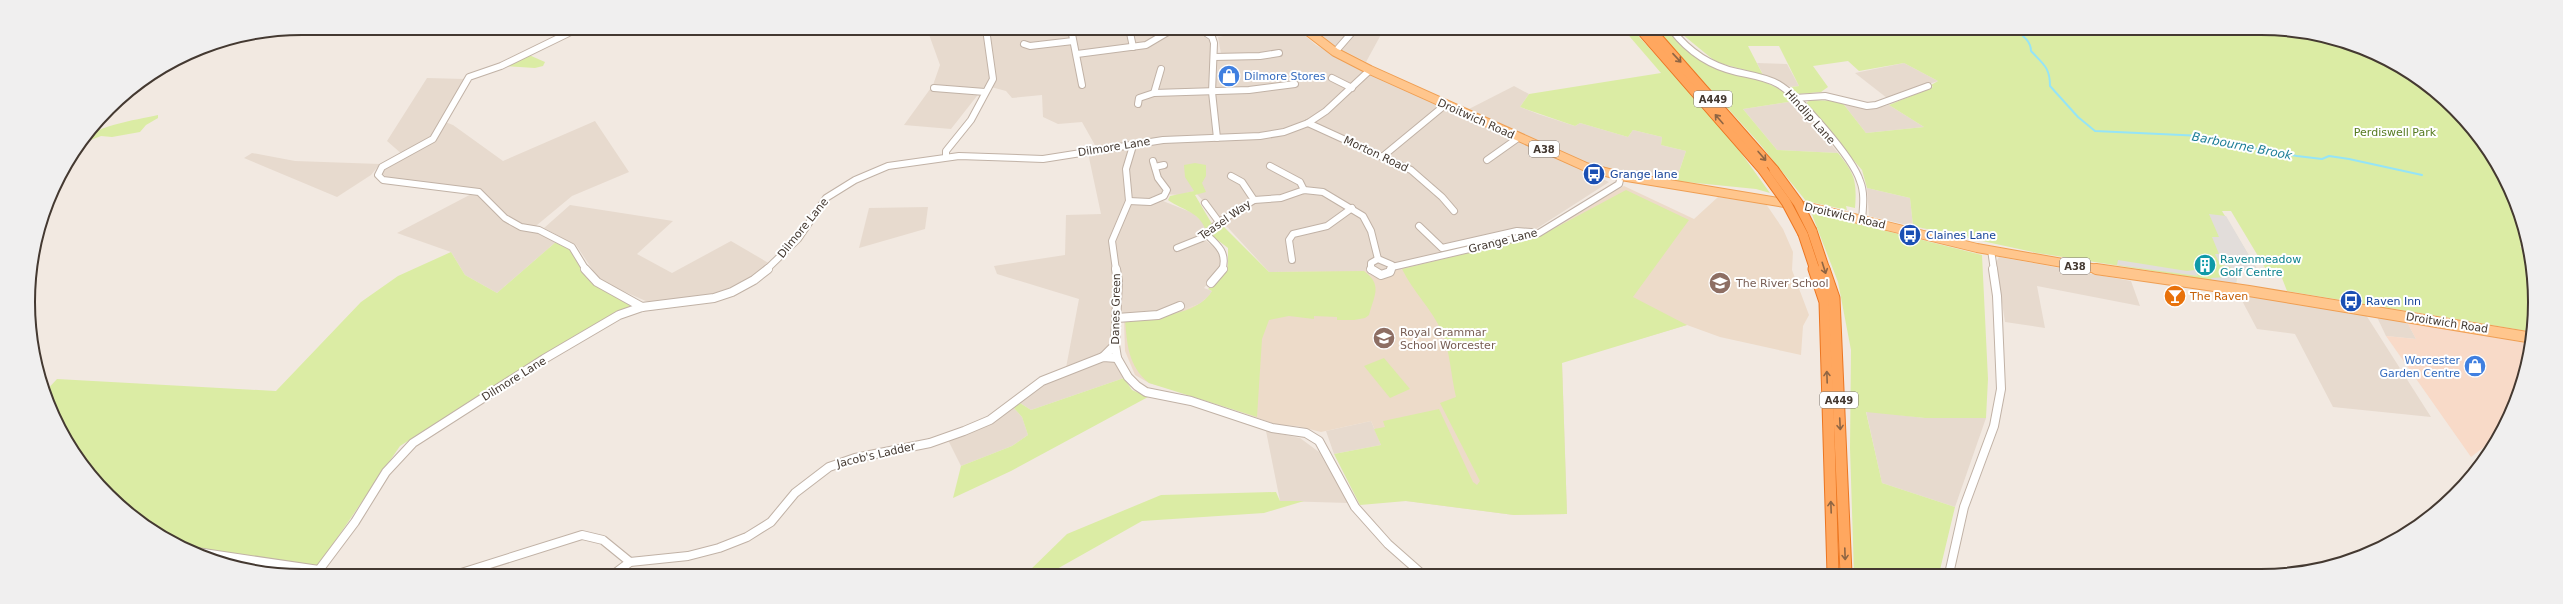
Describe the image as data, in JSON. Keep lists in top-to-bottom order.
{
  "streets": {
    "highway": ["A449"],
    "main road": ["Droitwich Road", "A38"],
    "street": [
      "Hindlip Lane",
      "Dilmore Lane",
      "Morton Road",
      "Teasel Way",
      "Grange Lane",
      "Danes Green",
      "Jacob's Ladder"
    ]
  },
  "crossings": [
    ["Hindlip Lane", "Droitwich Road"],
    ["Droitwich Road", "Dilmore Lane"],
    ["Droitwich Road", "Grange Lane"],
    ["Dilmore Lane", "Morton Road"],
    ["Dilmore Lane", "Danes Green"],
    ["Teasel Way", "Grange Lane"],
    ["Danes Green", "Jacob's Ladder"]
  ],
  "water": ["Barbourne Brook"],
  "parks": ["Perdiswell Park"],
  "places": {
    "shop": ["Dilmore Stores", "Worcester Garden Centre"],
    "bus stop": ["Grange lane", "Claines Lane", "Raven Inn"],
    "building": ["Ravenmeadow Golf Centre"],
    "school or university": ["The River School", "Royal Grammar School Worcester"],
    "bar": ["The Raven"]
  }
}
